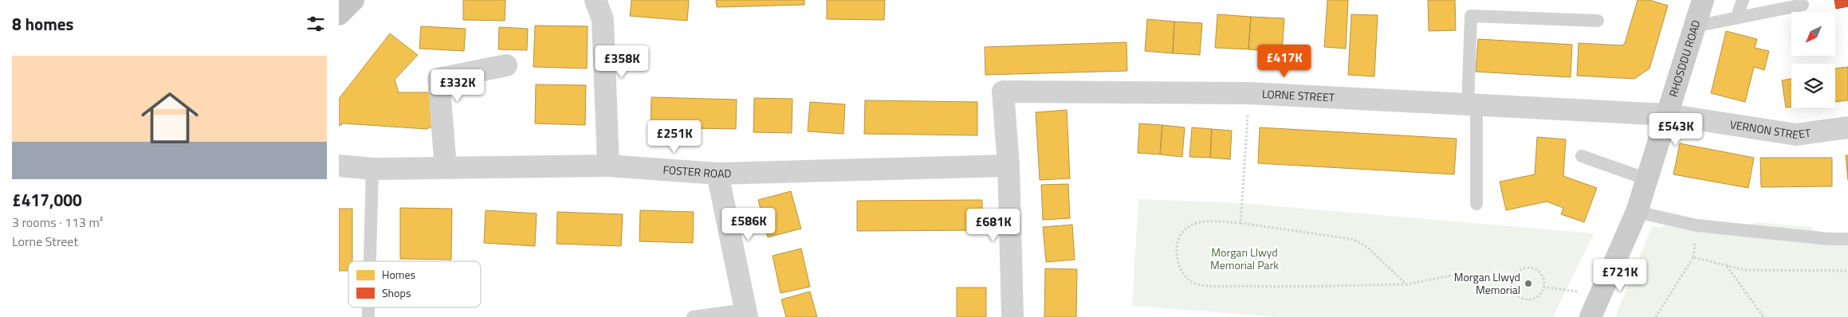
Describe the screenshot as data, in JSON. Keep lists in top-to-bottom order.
{
  "streets": {
    "main road": ["RHOSDDU ROAD"],
    "street": ["LORNE STREET", "VERNON STREET", "FOSTER ROAD"]
  },
  "crossings": [
    ["RHOSDDU ROAD", "LORNE STREET"],
    ["RHOSDDU ROAD", "VERNON STREET"],
    ["LORNE STREET", "VERNON STREET"],
    ["LORNE STREET", "FOSTER ROAD"]
  ],
  "parks": ["Morgan Llwyd Memorial Park"],
  "places": ["Morgan Llwyd Memorial"],
  "legend": ["Homes", "Shops"],
  "north": "bottom left",
  "page": {
    "heading": "8 homes",
    "price": [
      "£417K",
      "£358K",
      "£332K",
      "£543K",
      "£251K",
      "£586K",
      "£681K",
      "£721K"
    ],
    "list": [
      {
        "name": "£417,000",
        "note": "3 rooms · 113 m² · Lorne Street"
      }
    ]
  }
}
